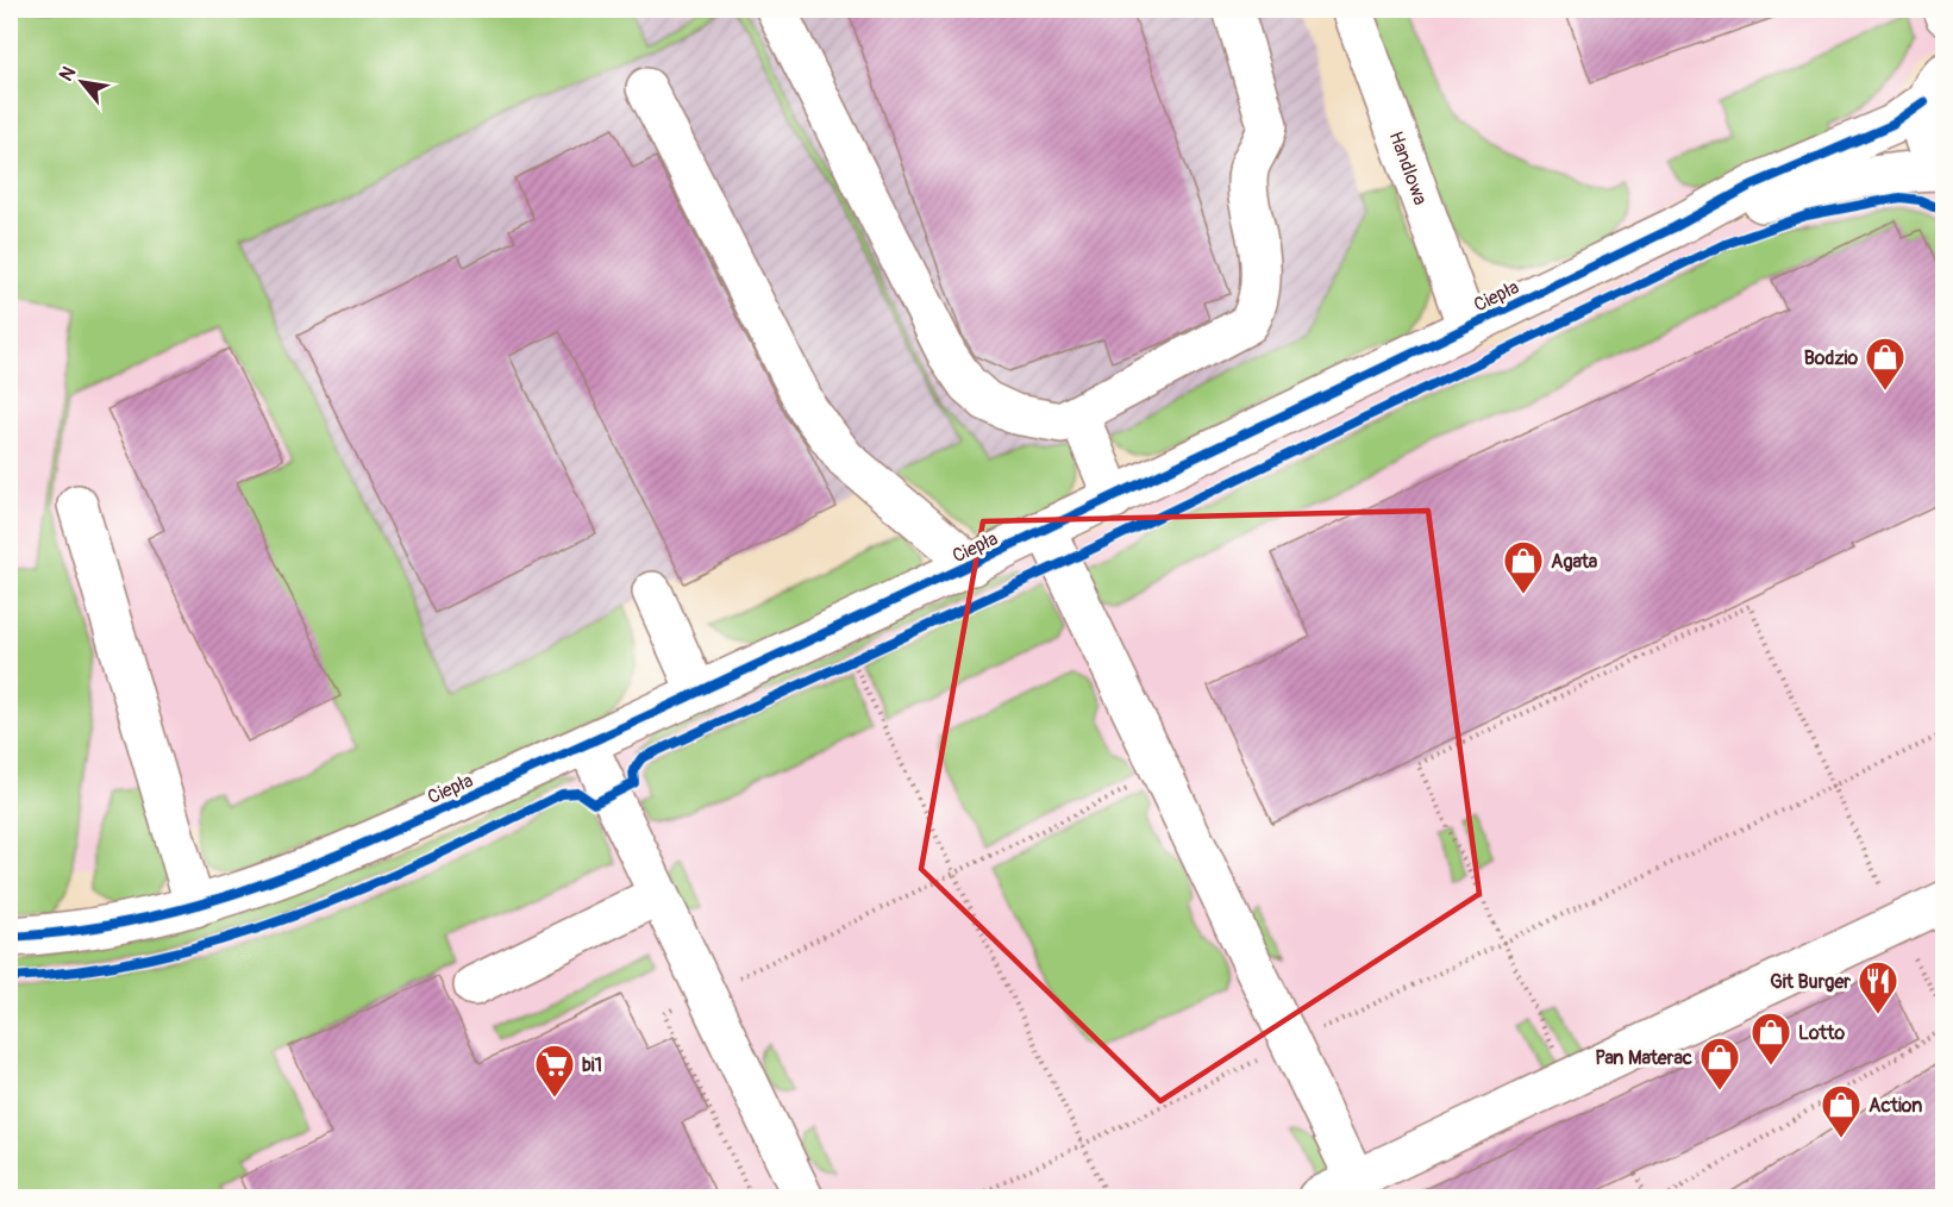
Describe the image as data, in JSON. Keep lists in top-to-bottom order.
{
  "streets": {
    "street": ["Handlowa", "Ciepła"]
  },
  "crossings": [
    ["Handlowa", "Ciepła"]
  ],
  "places": {
    "shop": [
      "Bodzio",
      "Agata",
      "Lotto",
      "Pan Materac",
      "Action"
    ],
    "restaurant": ["Git Burger"],
    "supermarket": ["bi1"]
  },
  "north": "top left"
}
